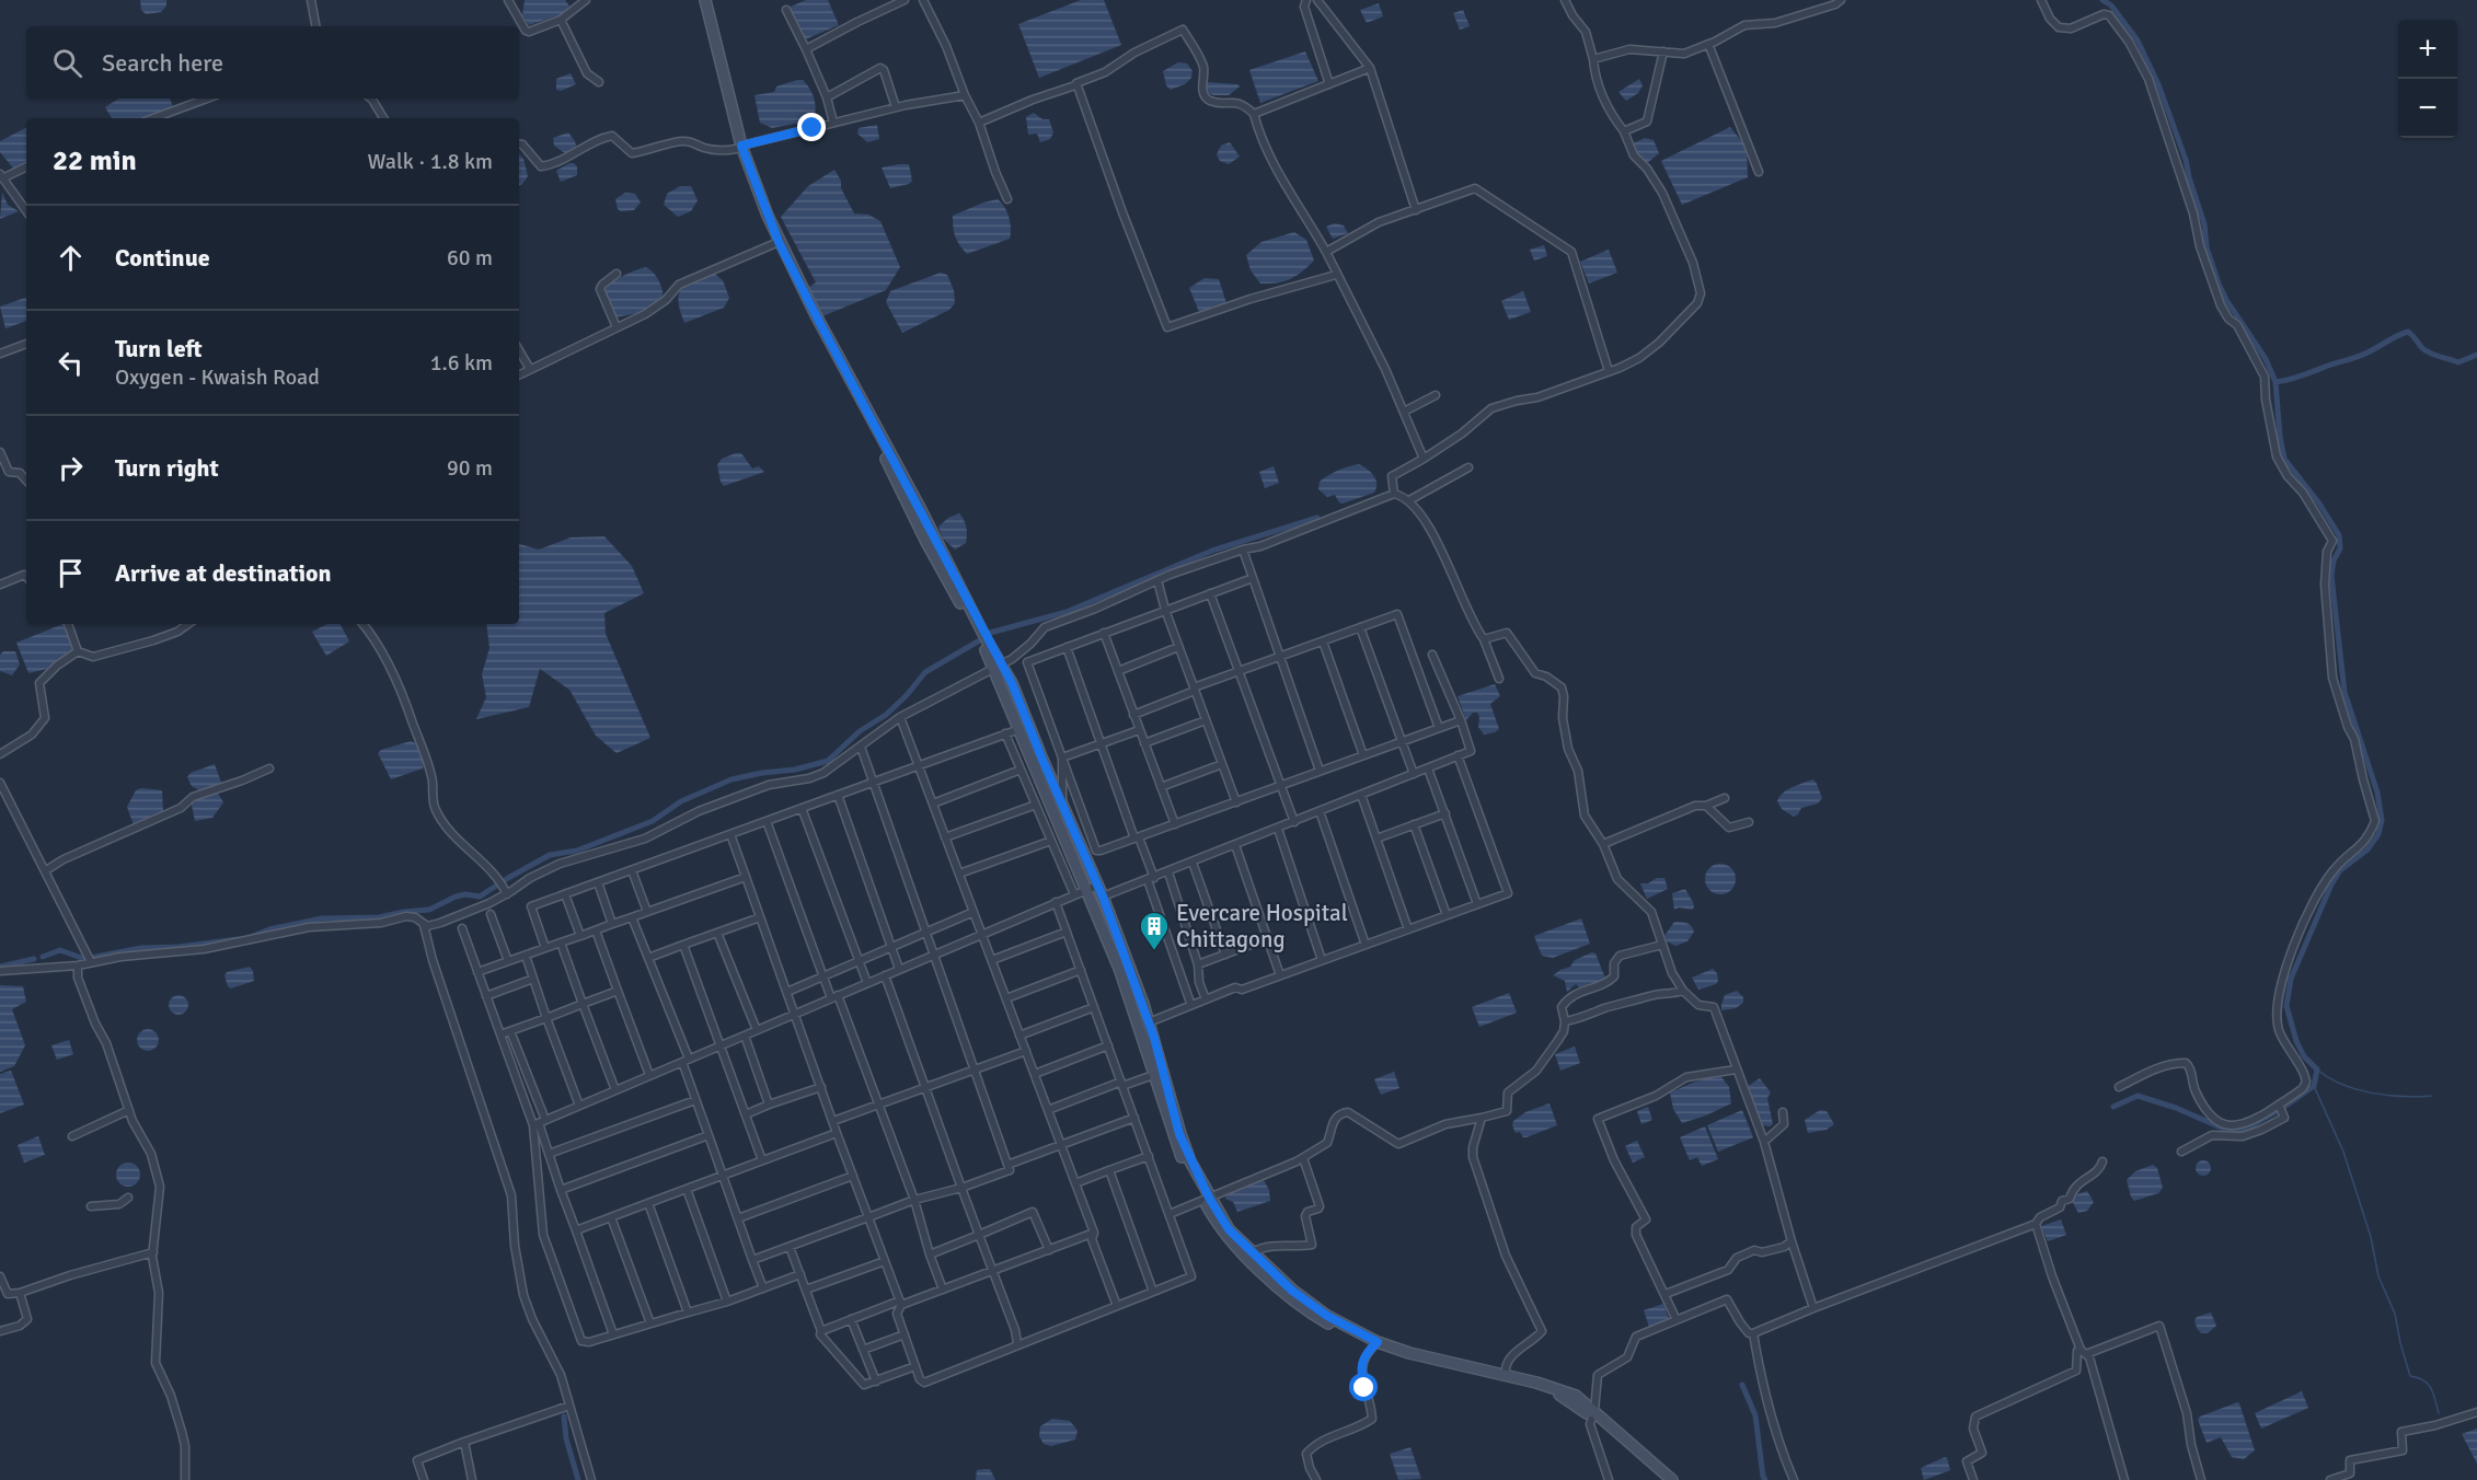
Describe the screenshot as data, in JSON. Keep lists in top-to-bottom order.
{
  "places": {
    "building": ["Evercare Hospital Chittagong"]
  },
  "page": {
    "map_buttons": ["+", "−"],
    "search": "Search here",
    "heading": ["22 min", "Walk · 1.8 km"],
    "list": [
      ["Continue", "60 m"],
      ["Turn left", "Oxygen - Kwaish Road", "1.6 km"],
      ["Turn right", "90 m"],
      "Arrive at destination"
    ]
  }
}
